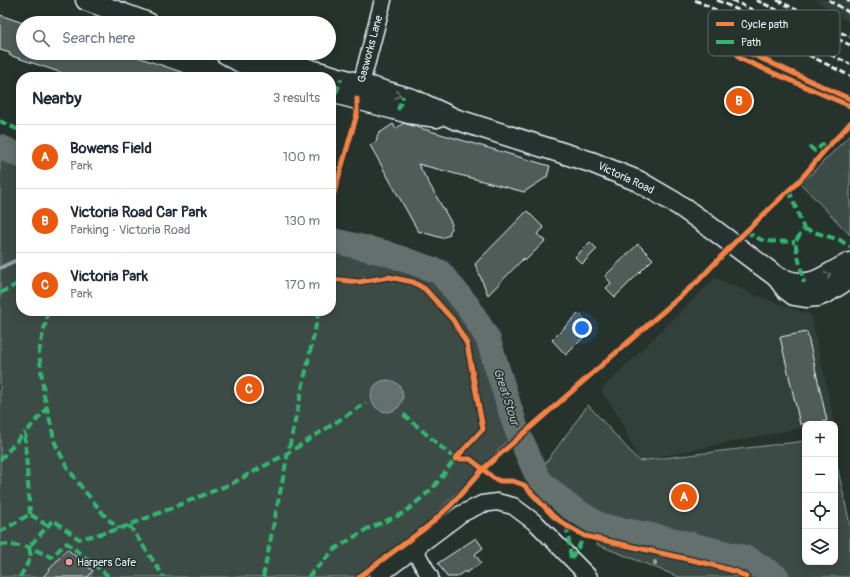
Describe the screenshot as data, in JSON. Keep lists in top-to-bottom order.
{
  "streets": {
    "street": ["Gasworks Lane", "Victoria Road"]
  },
  "crossings": [
    ["Gasworks Lane", "Victoria Road"]
  ],
  "water": ["Great Stour"],
  "places": ["Harpers Cafe"],
  "legend": ["Cycle path", "Path"],
  "page": {
    "search": "Search here",
    "heading": ["Nearby", "3 results"],
    "pins": ["B", "C", "A"],
    "list": [
      {
        "mark": "A",
        "name": "Bowens Field",
        "note": "Park",
        "value": "100 m"
      },
      {
        "mark": "B",
        "name": "Victoria Road Car Park",
        "note": "Parking · Victoria Road",
        "value": "130 m"
      },
      {
        "mark": "C",
        "name": "Victoria Park",
        "note": "Park",
        "value": "170 m"
      }
    ],
    "map_buttons": ["+", "−"]
  }
}
